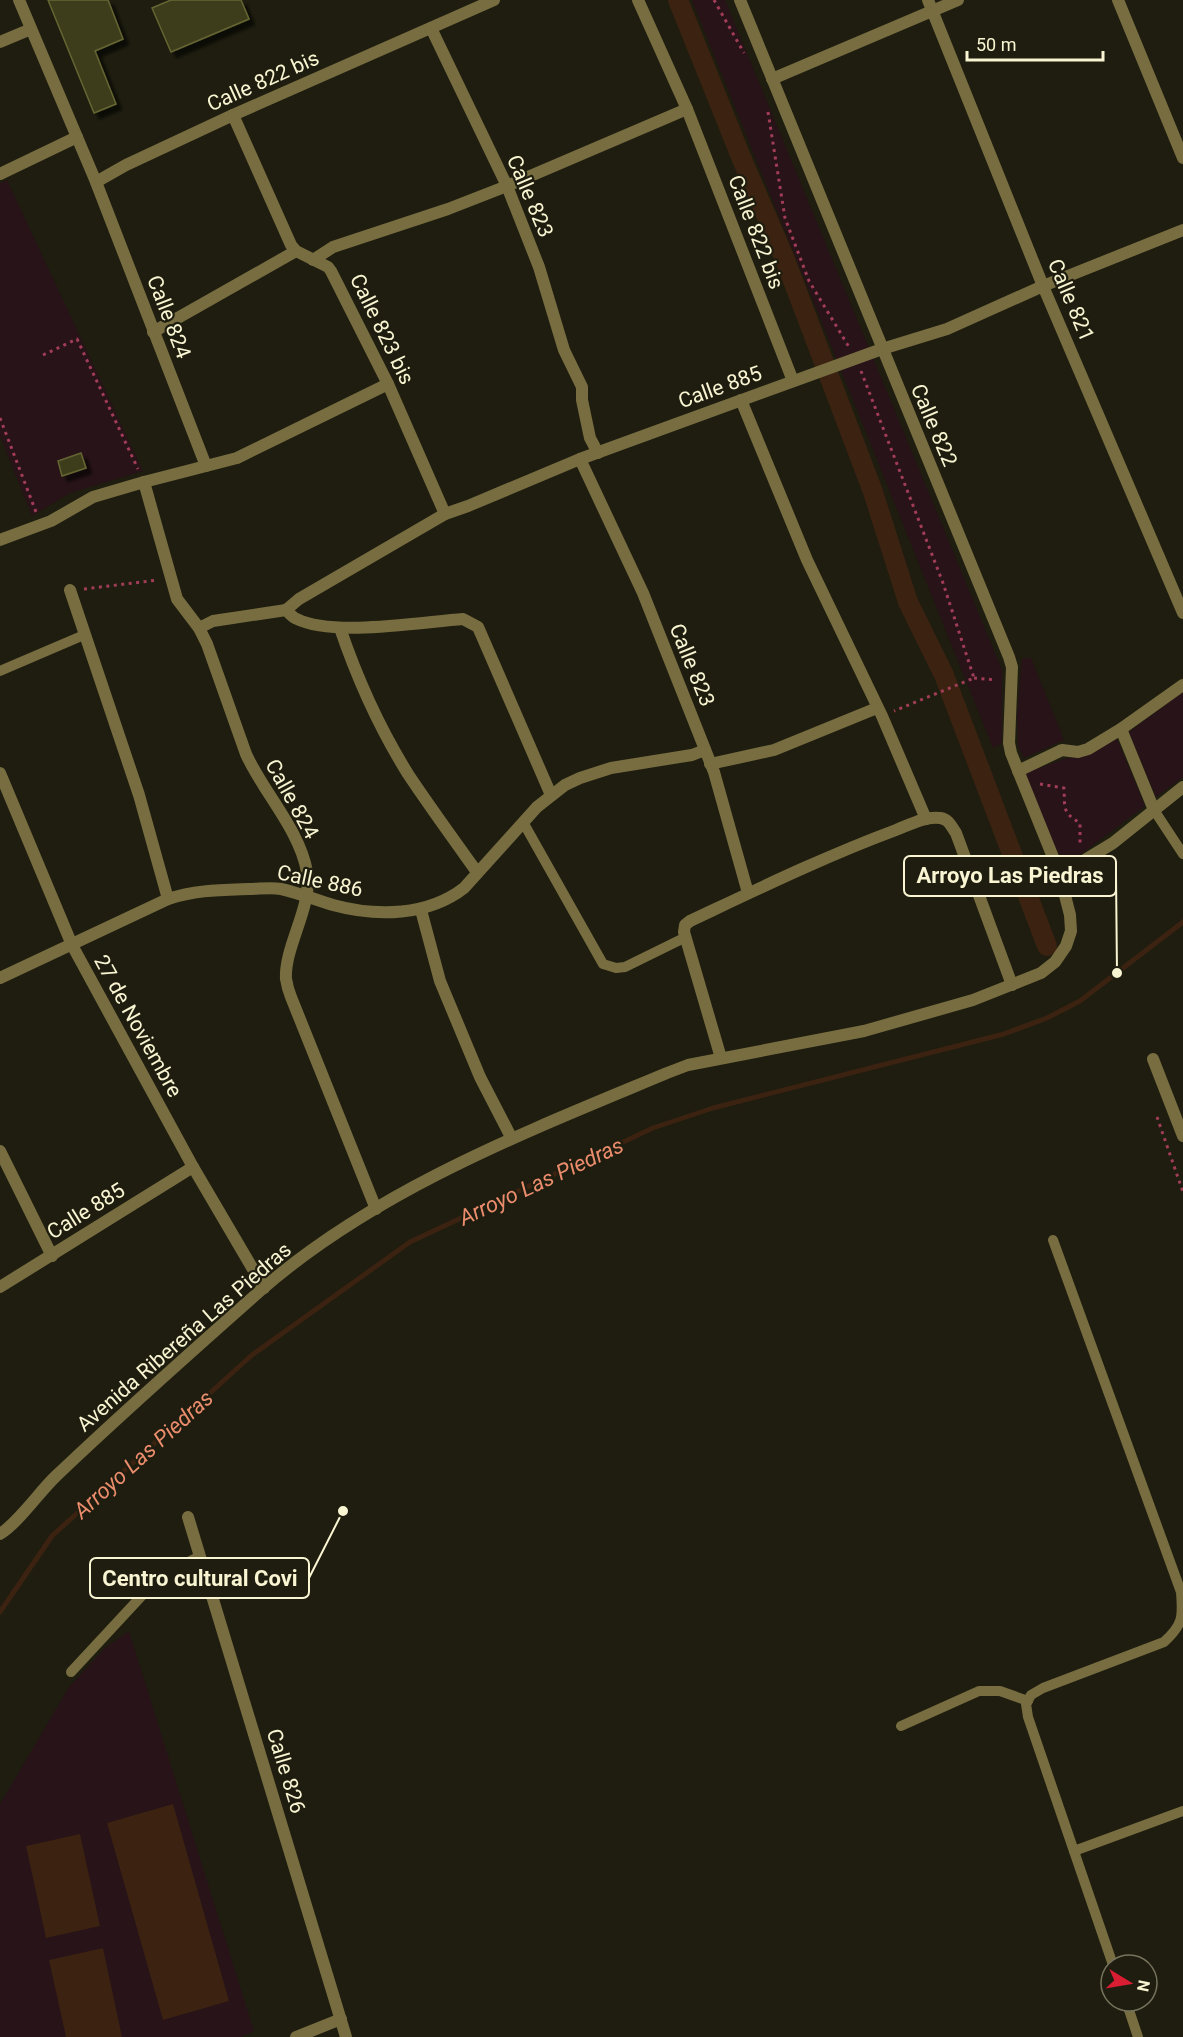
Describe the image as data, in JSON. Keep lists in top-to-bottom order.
{
  "streets": {
    "street": [
      "Calle 822 bis",
      "Calle 823",
      "Calle 821",
      "Calle 824",
      "Calle 823 bis",
      "Calle 885",
      "Calle 822",
      "Calle 886",
      "27 de Noviembre",
      "Avenida Ribereña Las Piedras",
      "Calle 826"
    ]
  },
  "crossings": [
    ["Calle 822 bis", "Calle 823"],
    ["Calle 822 bis", "Calle 824"],
    ["Calle 822 bis", "Calle 885"],
    ["Calle 823", "Calle 885"],
    ["Calle 823", "Calle 886"],
    ["Calle 821", "Calle 885"],
    ["Calle 824", "Calle 886"],
    ["Calle 824", "Avenida Ribereña Las Piedras"],
    ["Calle 823 bis", "Calle 885"],
    ["Calle 885", "Calle 822"],
    ["Calle 885", "27 de Noviembre"],
    ["Calle 822", "Avenida Ribereña Las Piedras"],
    ["Calle 886", "27 de Noviembre"],
    ["27 de Noviembre", "Avenida Ribereña Las Piedras"]
  ],
  "water": ["Arroyo Las Piedras"],
  "places": ["Arroyo Las Piedras", "Centro cultural Covi"],
  "scale_bar": "50 m",
  "north": "right"
}
